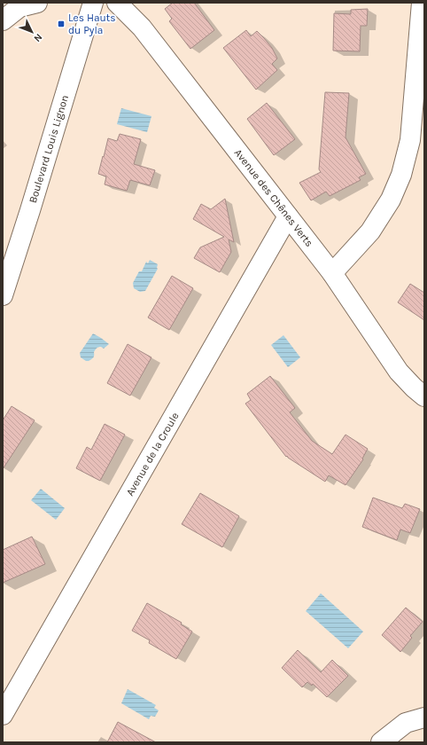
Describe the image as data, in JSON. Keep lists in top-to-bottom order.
{
  "streets": {
    "street": ["Boulevard Louis Lignon", "Avenue des Chênes Verts", "Avenue de la Croule"]
  },
  "crossings": [
    ["Avenue des Chênes Verts", "Avenue de la Croule"]
  ],
  "places": {
    "transit": ["Les Hauts du Pyla"]
  },
  "north": "bottom right"
}
